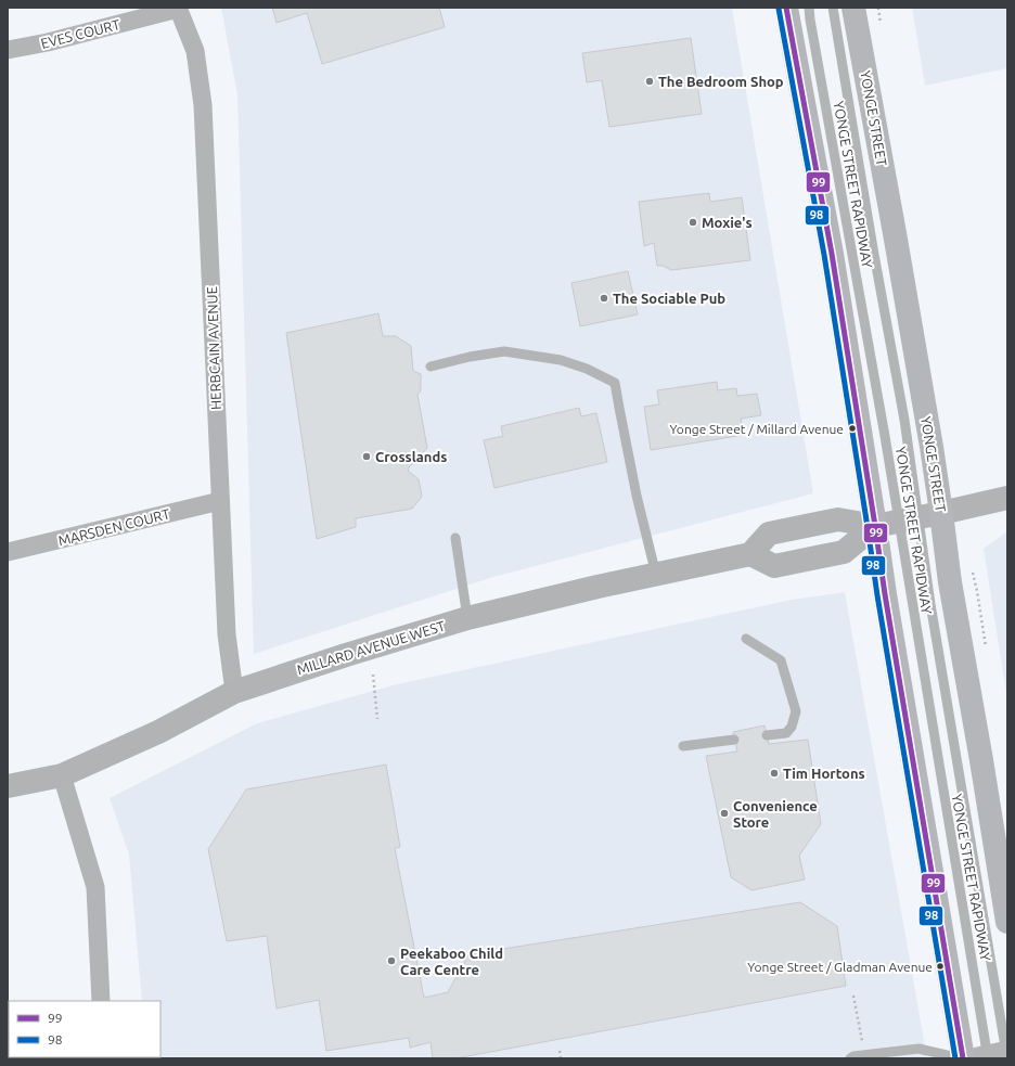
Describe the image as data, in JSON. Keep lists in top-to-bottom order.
{
  "streets": {
    "main road": ["YONGE STREET", "MILLARD AVENUE WEST"],
    "street": ["EVES COURT", "HERBCAIN AVENUE", "MARSDEN COURT"],
    "lane": ["YONGE STREET RAPIDWAY"]
  },
  "crossings": [
    ["EVES COURT", "HERBCAIN AVENUE"],
    ["HERBCAIN AVENUE", "MARSDEN COURT"],
    ["HERBCAIN AVENUE", "MILLARD AVENUE WEST"]
  ],
  "places": [
    "The Bedroom Shop",
    "Moxie's",
    "The Sociable Pub",
    "Yonge Street / Millard Avenue",
    "Crosslands",
    "Tim Hortons",
    "Convenience Store",
    "Peekaboo Child Care Centre",
    "Yonge Street / Gladman Avenue"
  ],
  "lines": ["transit line 99", "transit line 98"],
  "legend": ["99", "98"]
}
